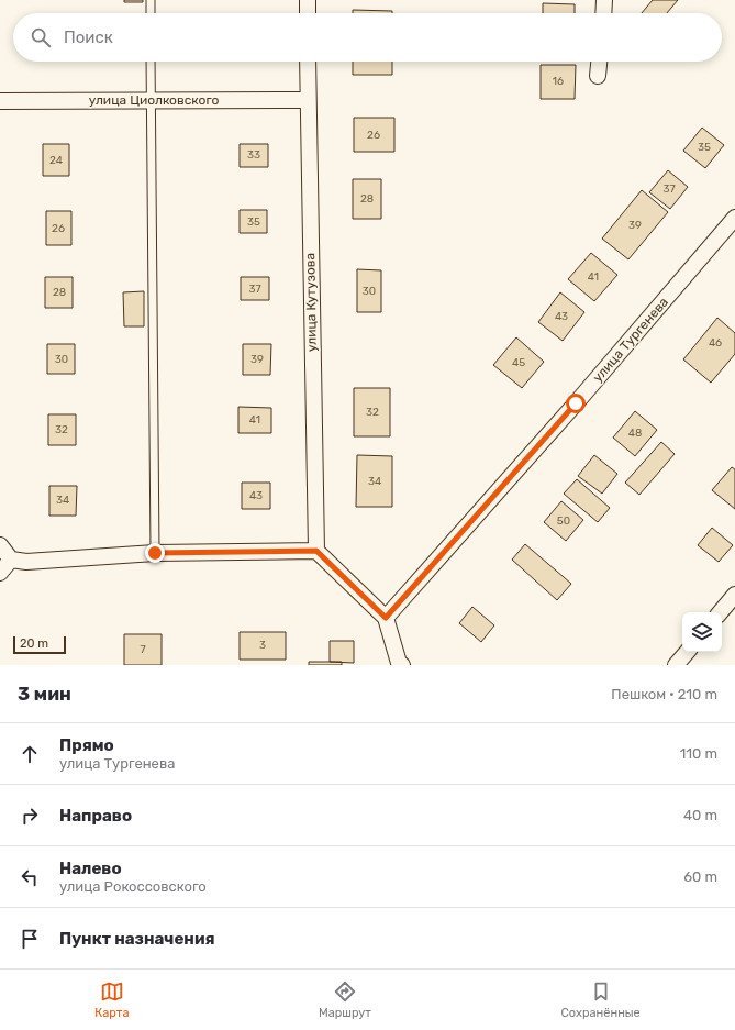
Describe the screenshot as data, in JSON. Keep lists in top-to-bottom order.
{
  "streets": {
    "street": ["улица Циолковского", "улица Кутузова", "улица Тургенева"]
  },
  "crossings": [
    ["улица Циолковского", "улица Кутузова"]
  ],
  "house_numbers": [
    "16",
    "26",
    "35",
    "33",
    "24",
    "37",
    "28",
    "35",
    "39",
    "26",
    "41",
    "37",
    "30",
    "28",
    "43",
    "46",
    "30",
    "39",
    "45",
    "32",
    "41",
    "32",
    "48",
    "34",
    "43",
    "34",
    "50",
    "3",
    "7"
  ],
  "scale_bar": "20 m",
  "page": {
    "search": "Поиск",
    "scale": "20 m",
    "heading": ["3 мин", "Пешком · 210 m"],
    "list": [
      ["Прямо", "улица Тургенева", "110 m"],
      ["Направо", "40 m"],
      ["Налево", "улица Рокоссовского", "60 m"],
      "Пункт назначения"
    ],
    "nav": ["Карта", "Маршрут", "Сохранённые"]
  }
}
